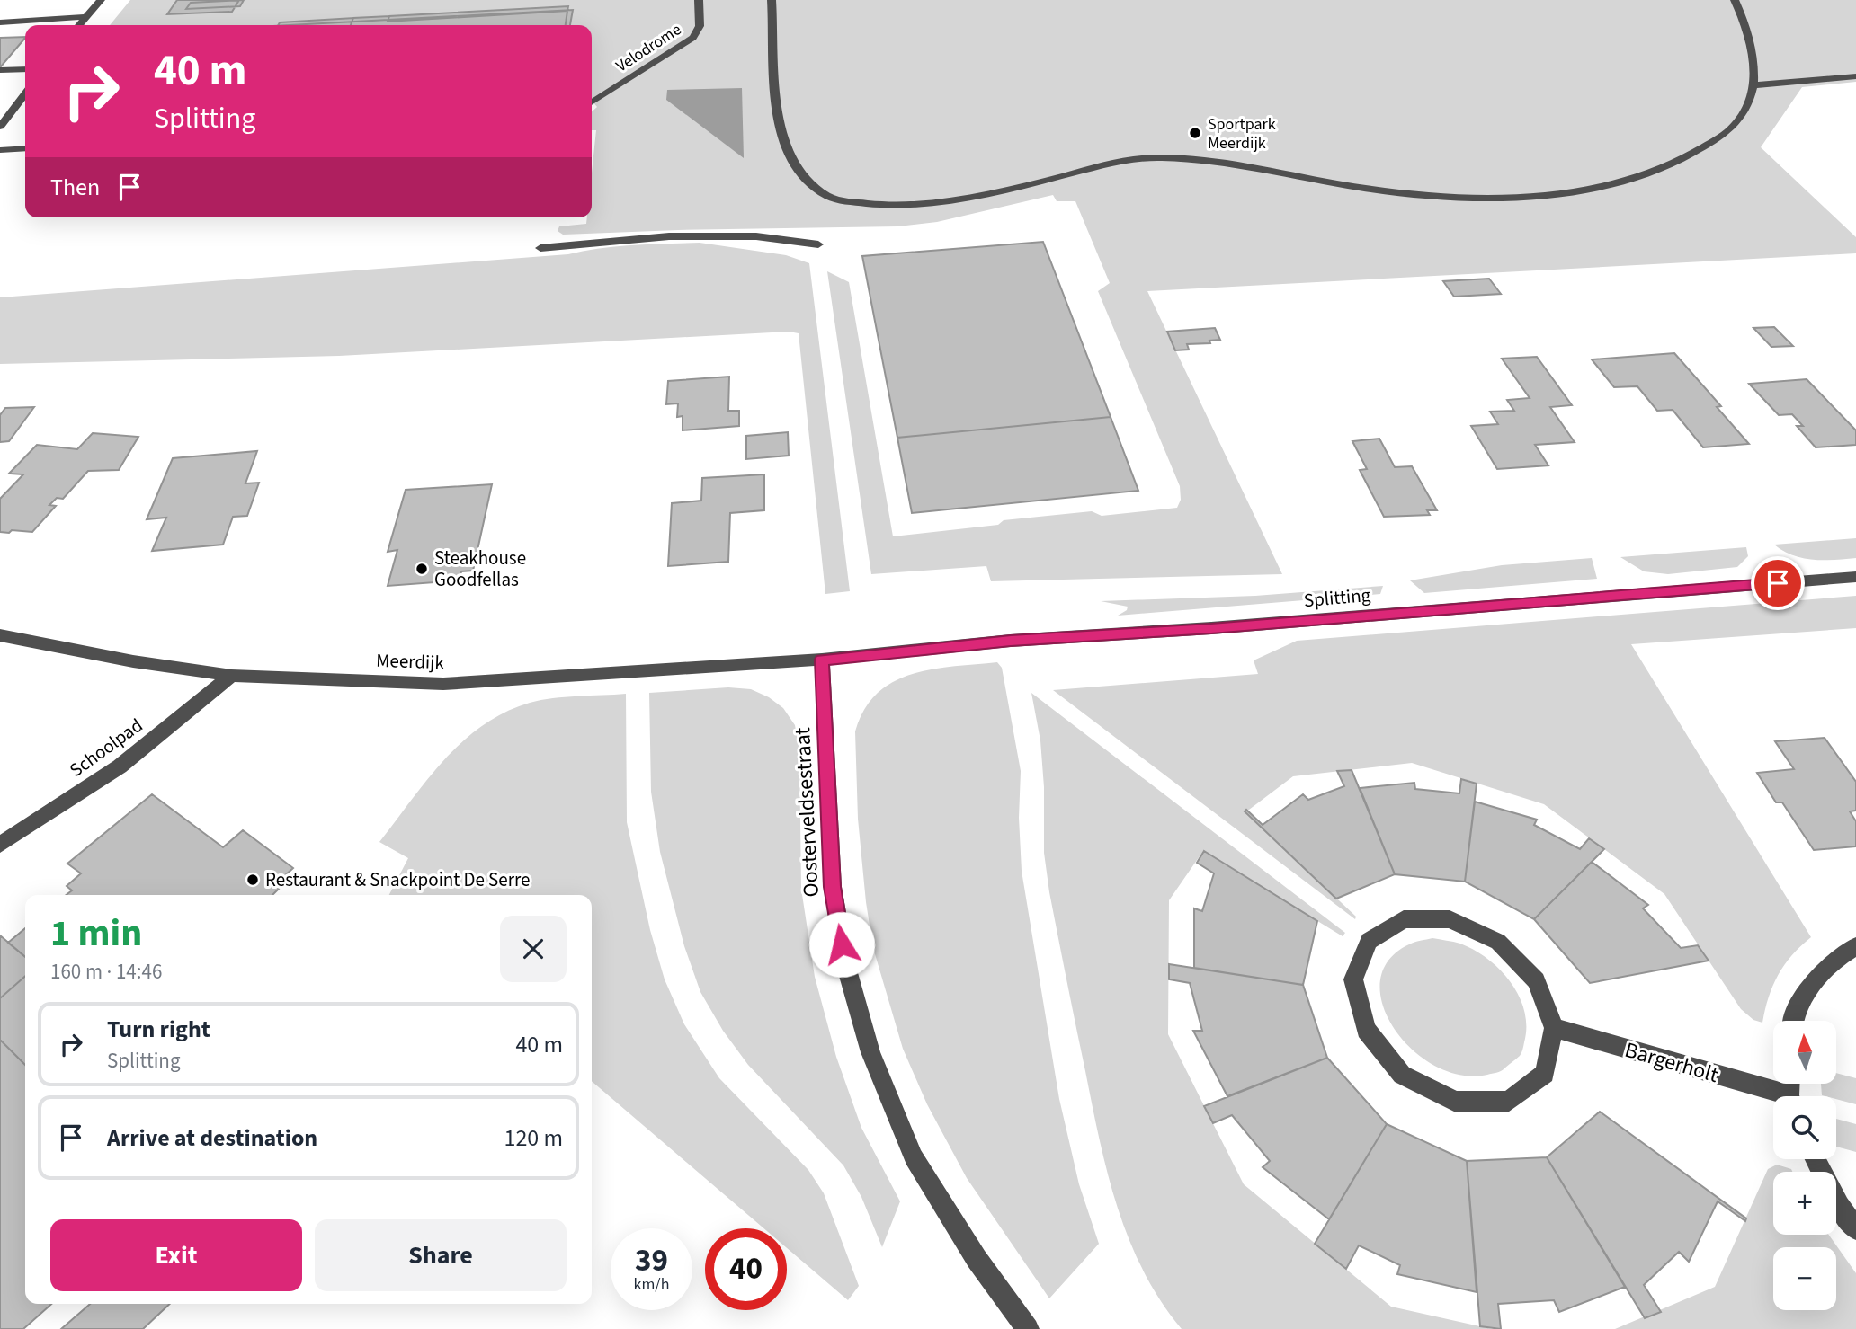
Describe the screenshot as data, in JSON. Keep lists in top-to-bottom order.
{
  "streets": {
    "street": [
      "Velodrome",
      "Splitting",
      "Meerdijk",
      "Schoolpad",
      "Oosterveldsestraat",
      "Bargerholt"
    ]
  },
  "crossings": [
    ["Splitting", "Meerdijk"],
    ["Splitting", "Oosterveldsestraat"],
    ["Meerdijk", "Schoolpad"],
    ["Meerdijk", "Oosterveldsestraat"]
  ],
  "places": ["Sportpark Meerdijk", "Steakhouse Goodfellas", "Restaurant & Snackpoint De Serre"],
  "north": "top",
  "page": {
    "turn": ["40 m", "Splitting"],
    "then": "Then",
    "heading": ["1 min", "160 m · 14:46"],
    "list": [
      {
        "name": "Turn right",
        "note": "Splitting",
        "value": "40 m"
      },
      {
        "name": "Arrive at destination",
        "value": "120 m"
      }
    ],
    "map_buttons": ["+", "−"],
    "buttons": ["Exit", "Share"],
    "speed": "39 km/h",
    "limit": "40"
  }
}
